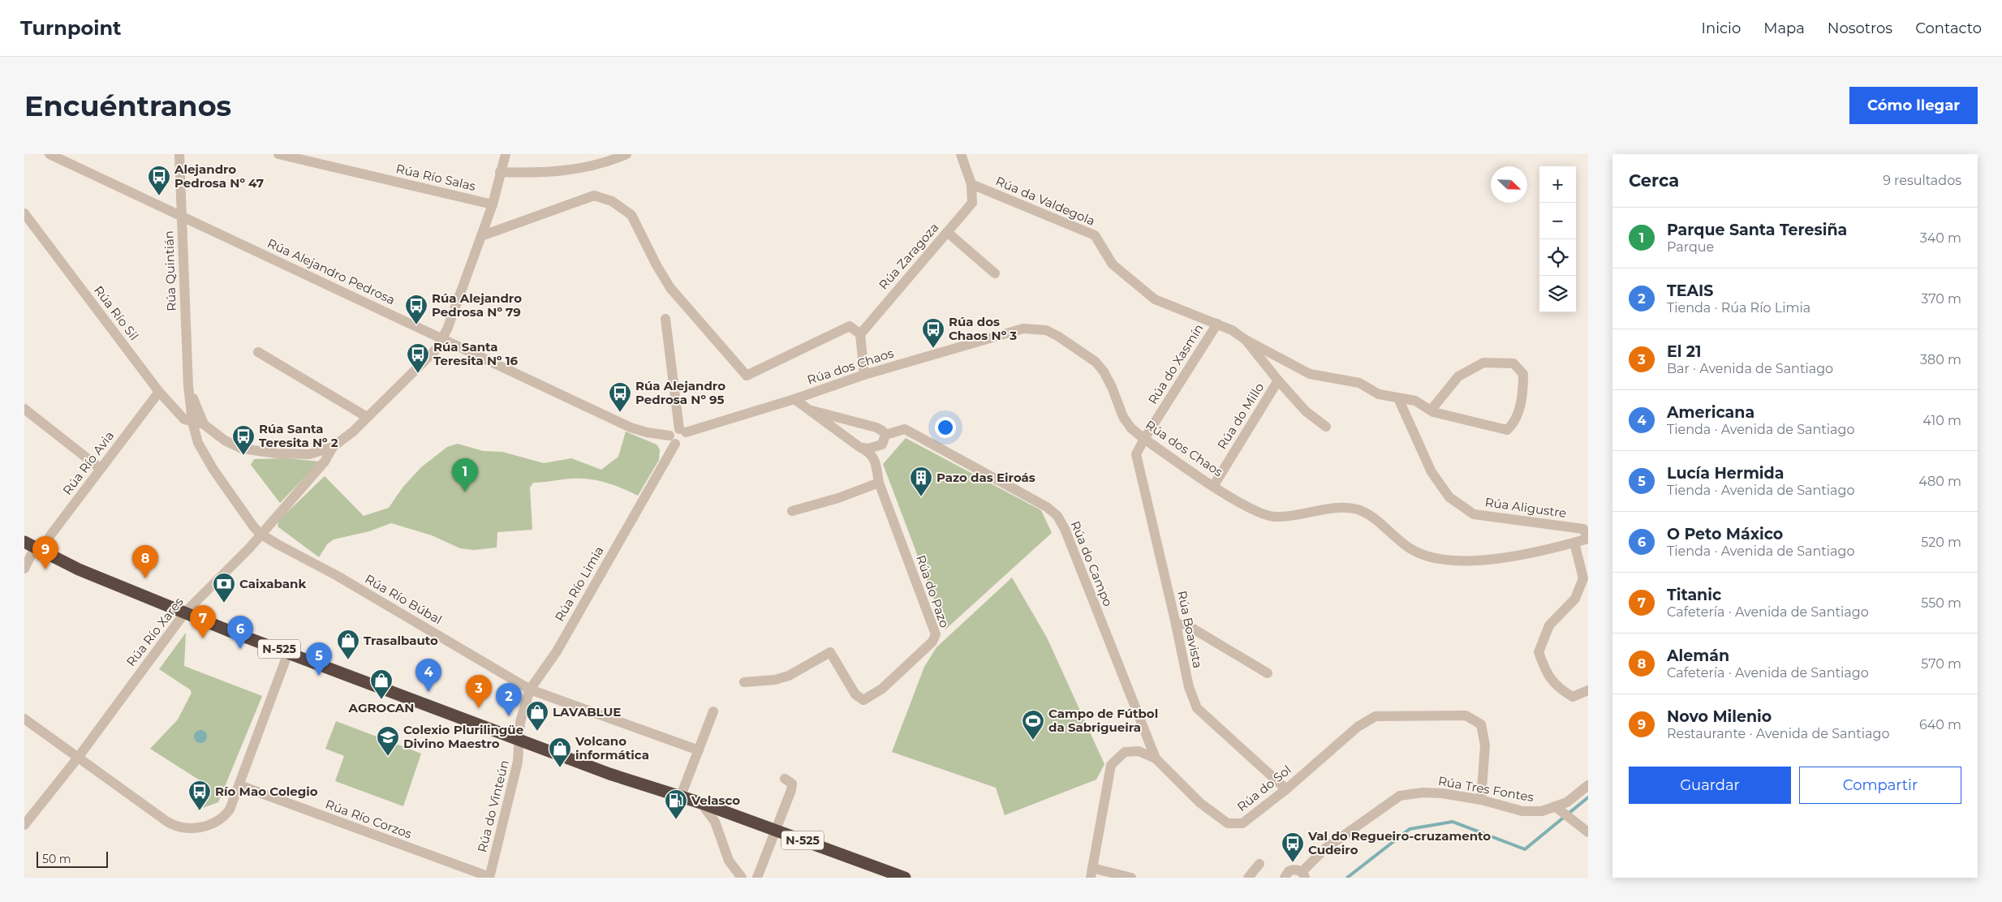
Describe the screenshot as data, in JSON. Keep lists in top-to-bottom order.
{
  "streets": {
    "highway": ["N-525"],
    "street": [
      "Rúa Río Salas",
      "Rúa da Valdegola",
      "Rúa Zaragoza",
      "Rúa Quintián",
      "Rúa Alejandro Pedrosa",
      "Rúa Río Sil",
      "Rúa do Xasmín",
      "Rúa dos Chaos",
      "Rúa do Millo",
      "Rúa Río Avia",
      "Rúa Aligustre",
      "Rúa do Campo",
      "Rúa Río Limia",
      "Rúa do Pazo",
      "Rúa Río Búbal",
      "Rúa Boavista",
      "Rúa Río Xares",
      "Rúa do Sol",
      "Rúa Tres Fontes",
      "Rúa do Vinteún",
      "Rúa Río Corzos"
    ]
  },
  "crossings": [
    ["Rúa da Valdegola", "Rúa Zaragoza"],
    ["Rúa da Valdegola", "Rúa do Xasmín"],
    ["Rúa da Valdegola", "Rúa do Millo"],
    ["Rúa Quintián", "Rúa Alejandro Pedrosa"],
    ["Rúa Quintián", "Rúa Río Sil"],
    ["Rúa Alejandro Pedrosa", "Rúa Río Limia"],
    ["Rúa Río Sil", "Rúa Río Avia"],
    ["Rúa do Xasmín", "Rúa dos Chaos"],
    ["Rúa do Xasmín", "Rúa Boavista"],
    ["Rúa dos Chaos", "Rúa do Millo"],
    ["Rúa dos Chaos", "Rúa Aligustre"],
    ["Rúa dos Chaos", "Rúa Río Limia"],
    ["Rúa dos Chaos", "Rúa do Pazo"],
    ["Rúa dos Chaos", "Rúa Boavista"],
    ["Rúa Río Avia", "N-525"],
    ["Rúa do Campo", "Rúa do Pazo"],
    ["Rúa do Campo", "Rúa do Sol"],
    ["Rúa Río Limia", "Rúa Río Búbal"],
    ["Rúa Río Limia", "N-525"],
    ["Rúa Río Limia", "Rúa do Vinteún"],
    ["Rúa Río Búbal", "Rúa Río Xares"],
    ["Rúa Boavista", "Rúa do Sol"],
    ["Rúa Río Xares", "N-525"],
    ["N-525", "Rúa do Vinteún"],
    ["Rúa do Sol", "Rúa Tres Fontes"],
    ["Rúa do Vinteún", "Rúa Río Corzos"]
  ],
  "places": {
    "bus stop": [
      "Alejandro Pedrosa Nº 47",
      "Rúa Alejandro Pedrosa Nº 79",
      "Rúa dos Chaos Nº 3",
      "Rúa Santa Teresita Nº 16",
      "Rúa Alejandro Pedrosa Nº 95",
      "Rúa Santa Teresita Nº 2",
      "Río Mao Colegio",
      "Val do Regueiro-cruzamento Cudeiro"
    ],
    "building": ["Pazo das Eiroás"],
    "bank": ["Caixabank"],
    "shop": [
      "Trasalbauto",
      "AGROCAN",
      "LAVABLUE",
      "Volcano informática"
    ],
    "sports": ["Campo de Fútbol da Sabrigueira"],
    "school or university": ["Colexio Plurilingüe Divino Maestro"],
    "fuel station": ["Velasco"]
  },
  "scale_bar": "50 m",
  "north": "bottom right",
  "page": {
    "header": "Turnpoint",
    "nav": [
      "Inicio",
      "Mapa",
      "Nosotros",
      "Contacto"
    ],
    "buttons": [
      "Cómo llegar",
      ["Guardar", "Compartir"]
    ],
    "title": "Encuéntranos",
    "heading": ["Cerca", "9 resultados"],
    "map_buttons": ["+", "−"],
    "list": [
      {
        "mark": "1",
        "name": "Parque Santa Teresiña",
        "note": "Parque",
        "value": "340 m"
      },
      {
        "mark": "2",
        "name": "TEAIS",
        "note": "Tienda · Rúa Río Limia",
        "value": "370 m"
      },
      {
        "mark": "3",
        "name": "El 21",
        "note": "Bar · Avenida de Santiago",
        "value": "380 m"
      },
      {
        "mark": "4",
        "name": "Americana",
        "note": "Tienda · Avenida de Santiago",
        "value": "410 m"
      },
      {
        "mark": "5",
        "name": "Lucía Hermida",
        "note": "Tienda · Avenida de Santiago",
        "value": "480 m"
      },
      {
        "mark": "6",
        "name": "O Peto Máxico",
        "note": "Tienda · Avenida de Santiago",
        "value": "520 m"
      },
      {
        "mark": "7",
        "name": "Titanic",
        "note": "Cafetería · Avenida de Santiago",
        "value": "550 m"
      },
      {
        "mark": "8",
        "name": "Alemán",
        "note": "Cafetería · Avenida de Santiago",
        "value": "570 m"
      },
      {
        "mark": "9",
        "name": "Novo Milenio",
        "note": "Restaurante · Avenida de Santiago",
        "value": "640 m"
      }
    ],
    "pins": [
      "1",
      "9",
      "8",
      "7",
      "6",
      "5",
      "4",
      "3",
      "2"
    ],
    "scale": "50 m"
  }
}
